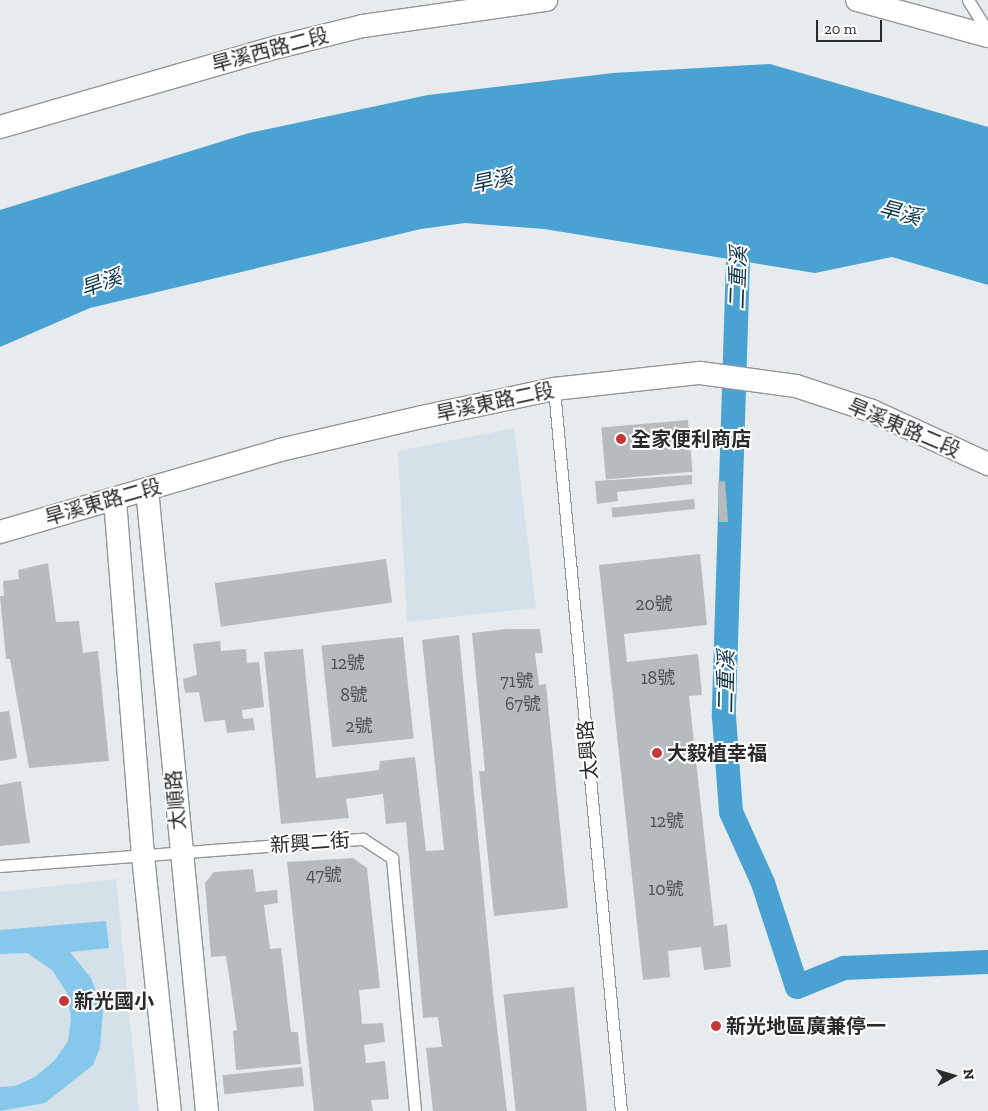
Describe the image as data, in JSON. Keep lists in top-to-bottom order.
{
  "streets": {
    "street": ["旱溪西路二段", "旱溪東路二段", "太順路"],
    "lane": ["太興路", "新興二街"]
  },
  "crossings": [
    ["旱溪東路二段", "太興路"],
    ["旱溪東路二段", "太順路"],
    ["太順路", "新興二街"]
  ],
  "water": ["旱溪", "二重溪"],
  "places": [
    "全家便利商店",
    "大毅植幸福",
    "新光國小",
    "新光地區廣兼停一"
  ],
  "house_numbers": [
    "20號",
    "12號",
    "18號",
    "71號",
    "8號",
    "67號",
    "2號",
    "12號",
    "47號",
    "10號"
  ],
  "scale_bar": "20 m",
  "north": "right"
}
